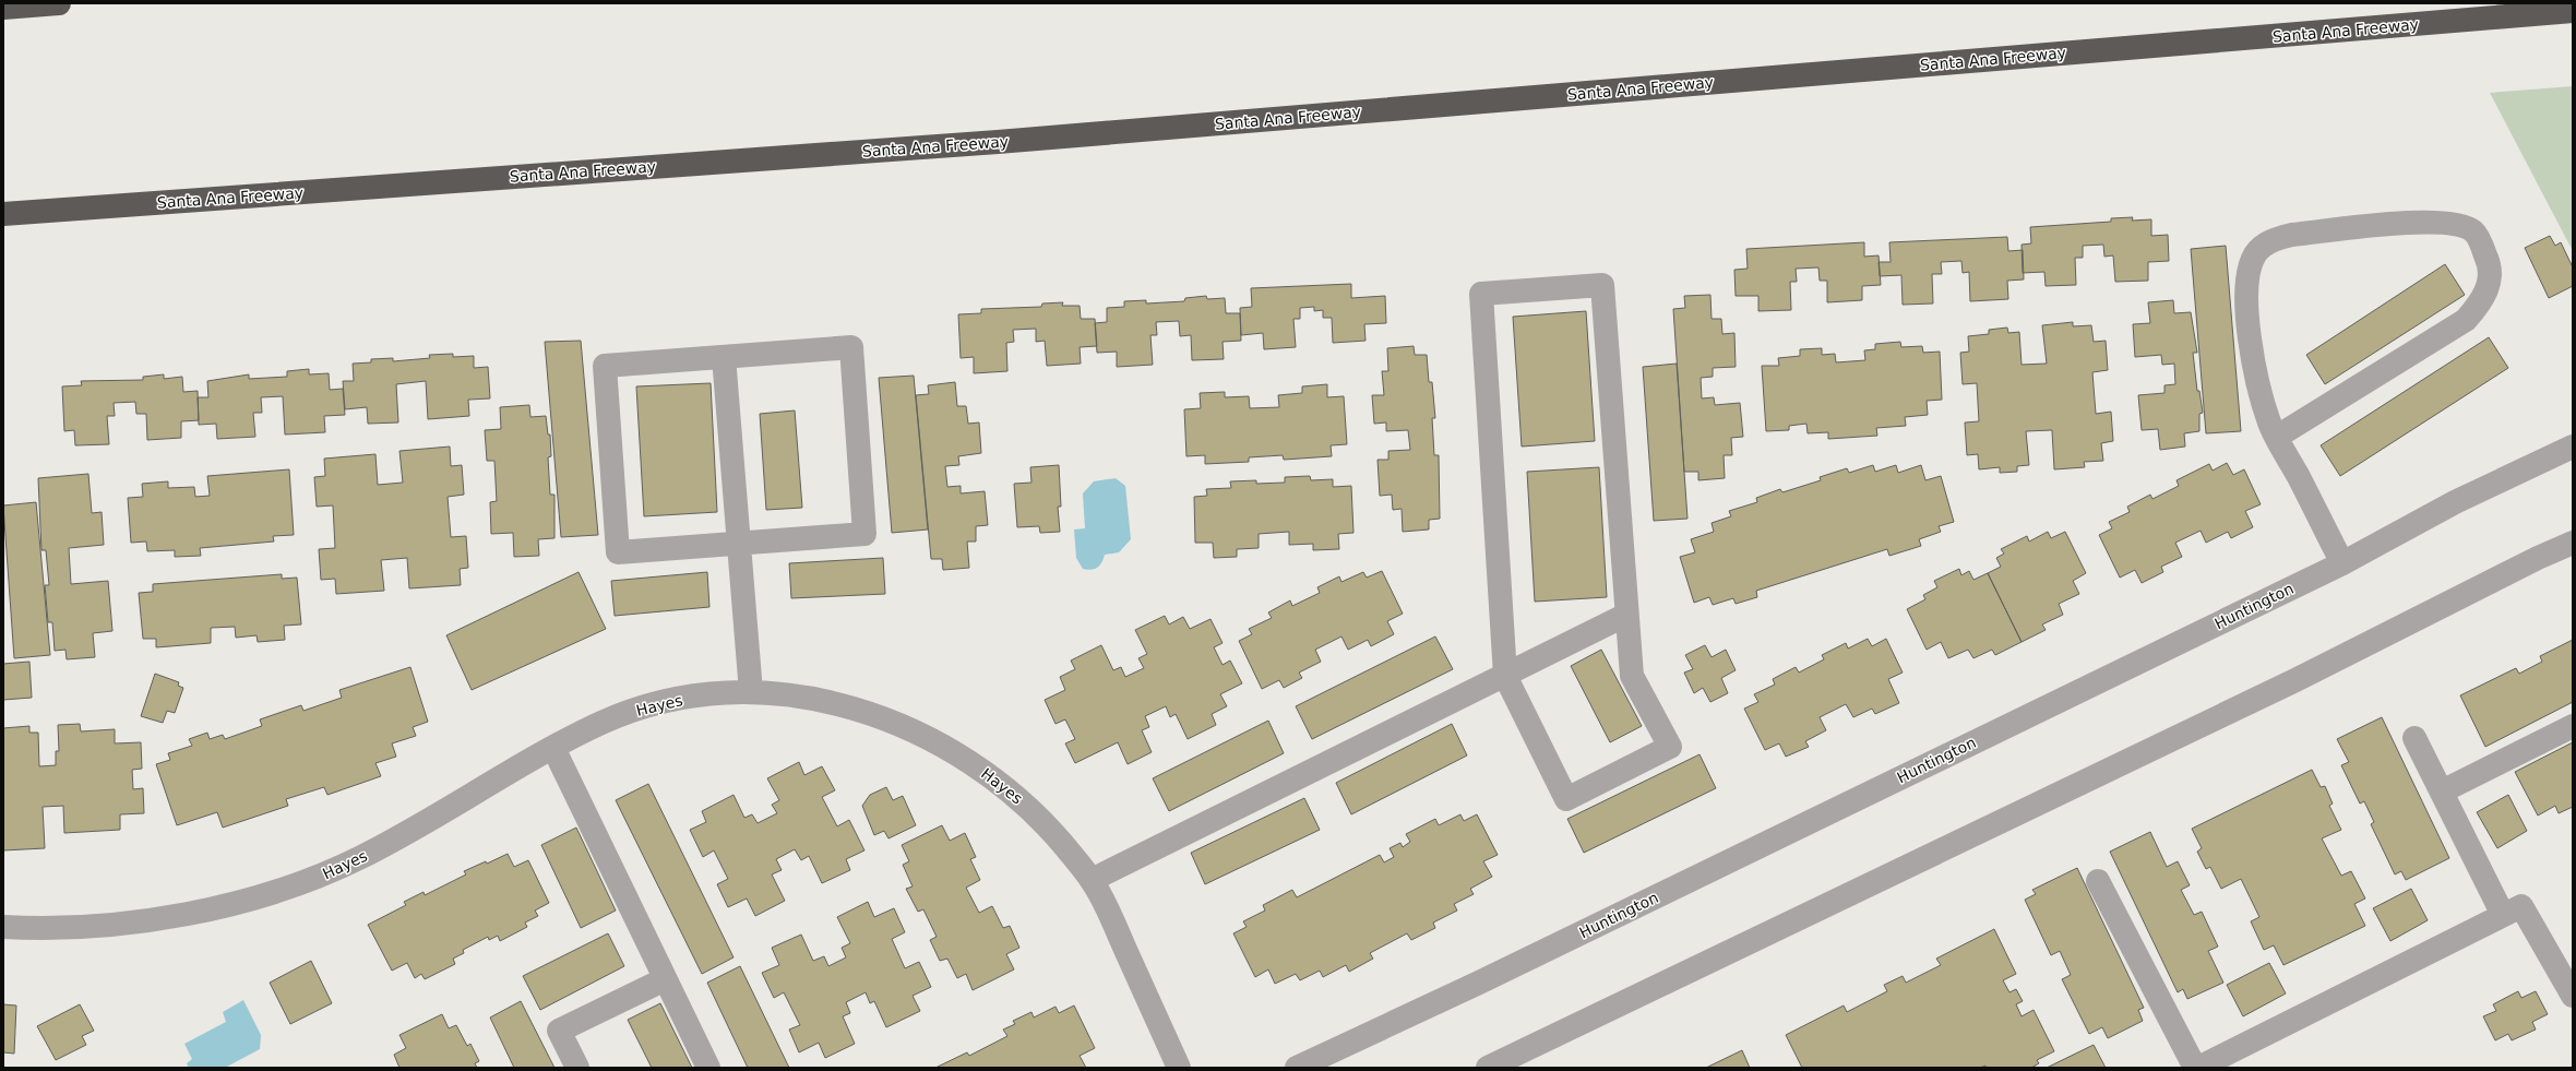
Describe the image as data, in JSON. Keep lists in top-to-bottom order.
{
  "streets": {
    "highway": ["Santa Ana Freeway"],
    "street": ["Huntington", "Hayes"]
  }
}
